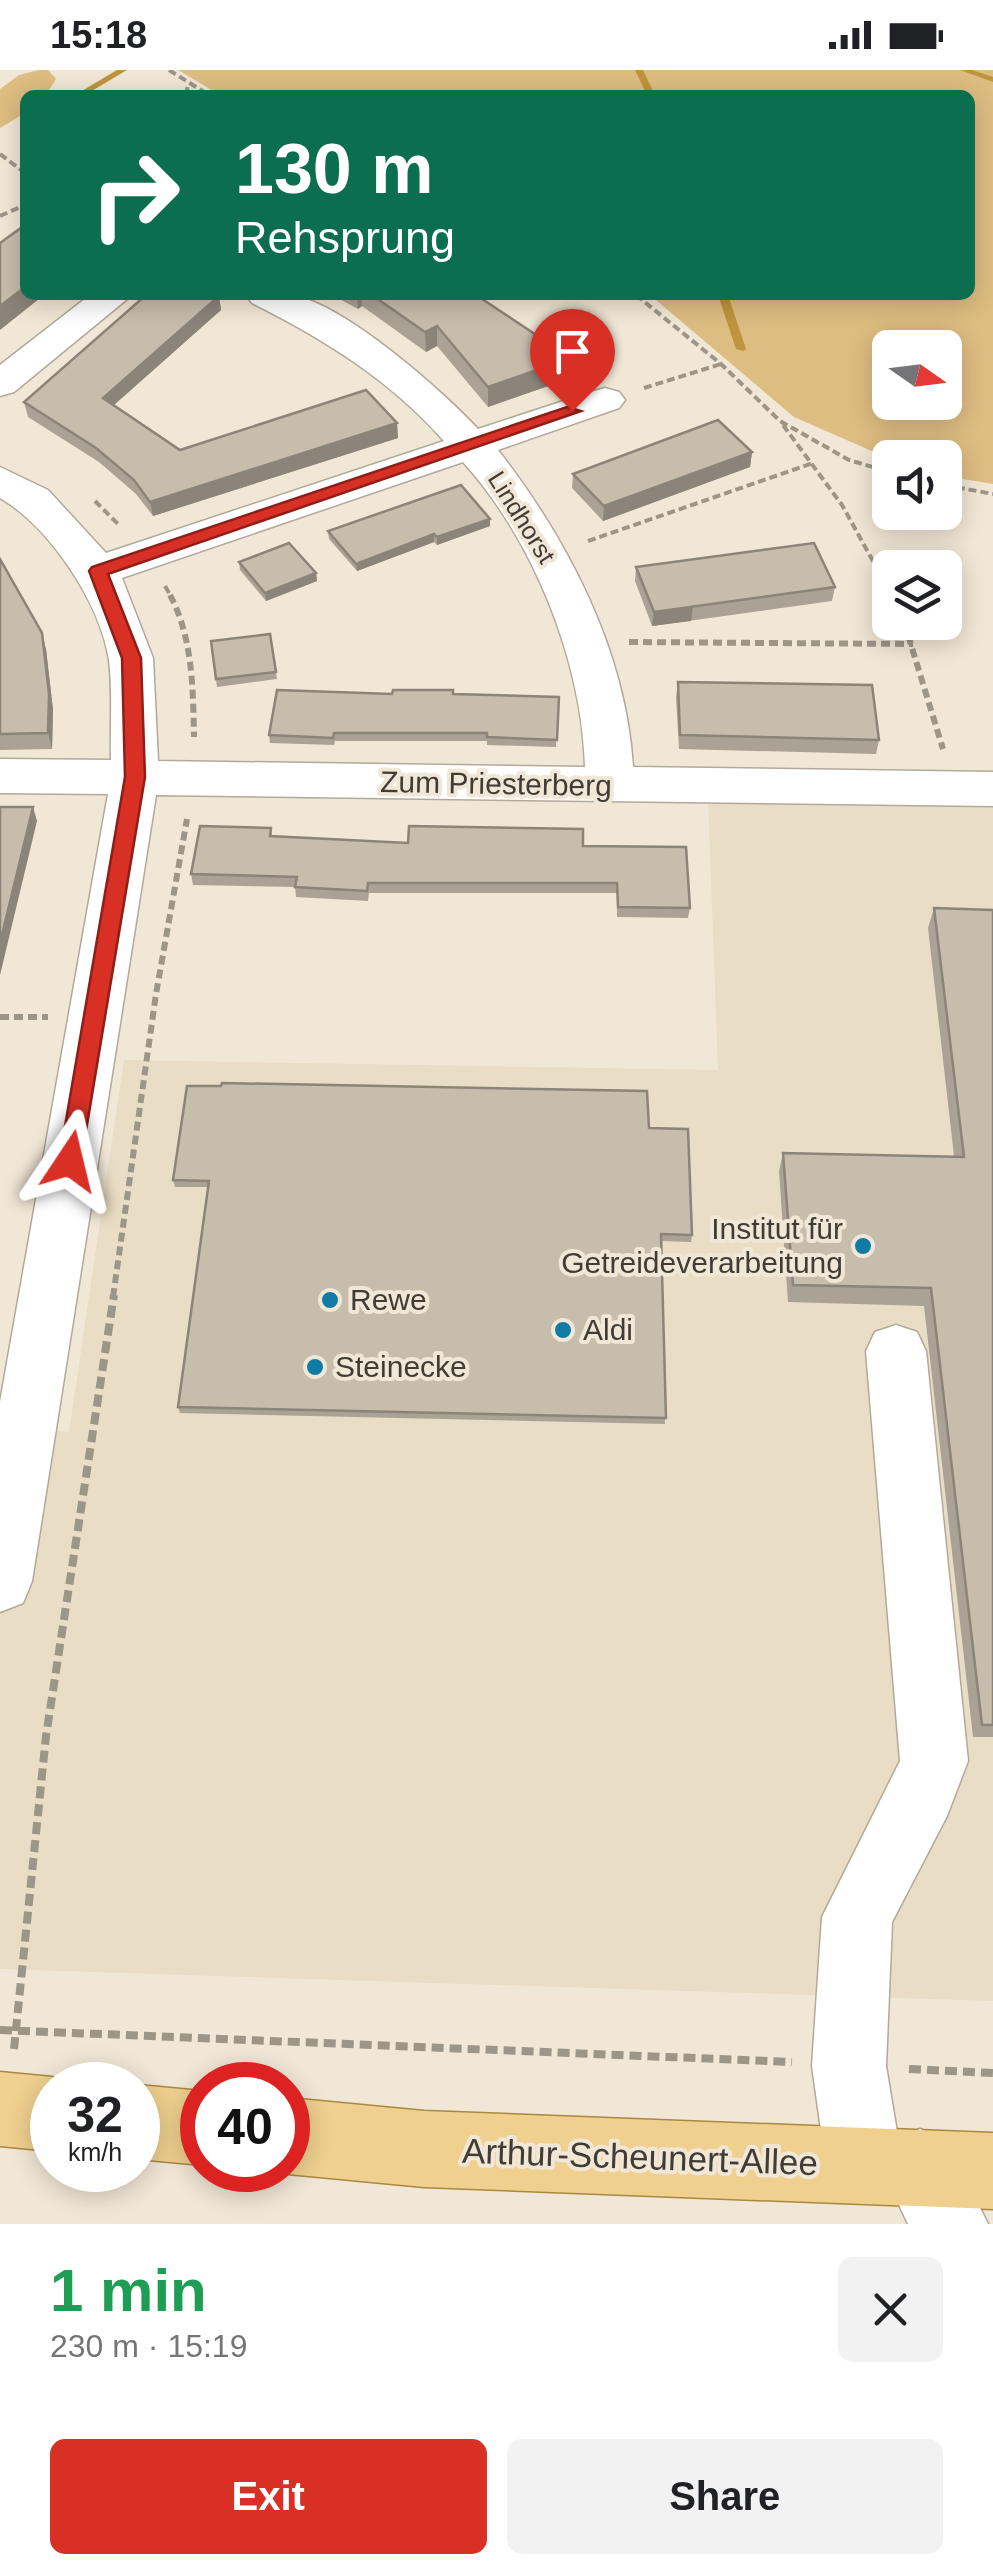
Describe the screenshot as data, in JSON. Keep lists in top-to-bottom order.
{
  "streets": {
    "main road": ["Arthur-Scheunert-Allee"],
    "street": ["Lindhorst", "Zum Priesterberg"]
  },
  "crossings": [
    ["Lindhorst", "Zum Priesterberg"]
  ],
  "places": [
    "Institut für Getreideverarbeitung",
    "Rewe",
    "Aldi",
    "Steinecke"
  ],
  "north": "right",
  "page": {
    "status": "15:18",
    "turn": ["130 m", "Rehsprung"],
    "speed": "32 km/h",
    "limit": "40",
    "heading": ["1 min", "230 m · 15:19"],
    "buttons": ["Exit", "Share"]
  }
}
